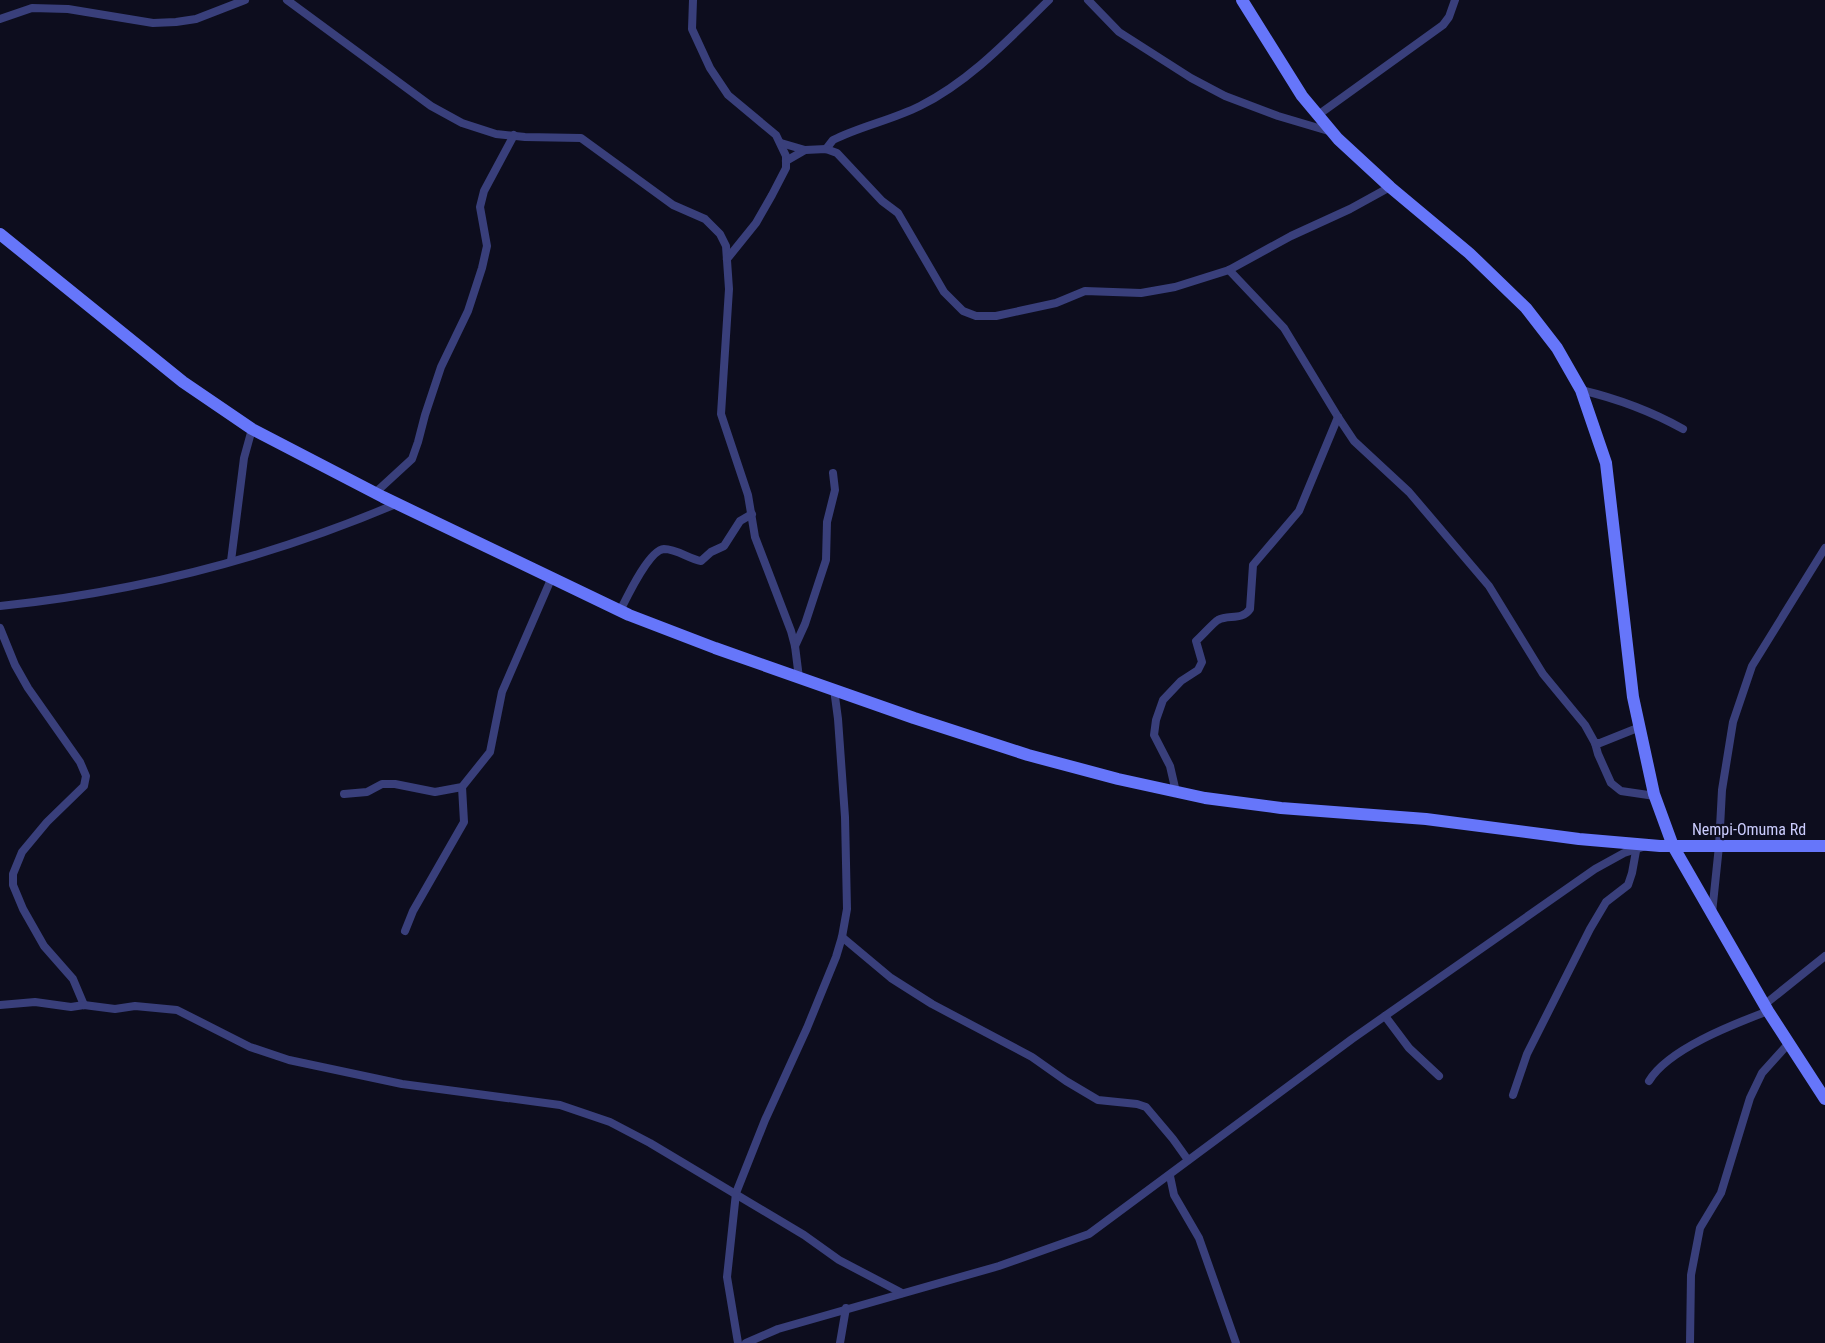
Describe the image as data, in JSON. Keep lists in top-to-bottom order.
{
  "streets": {
    "street": ["Nempi-Omuma Rd"]
  }
}
